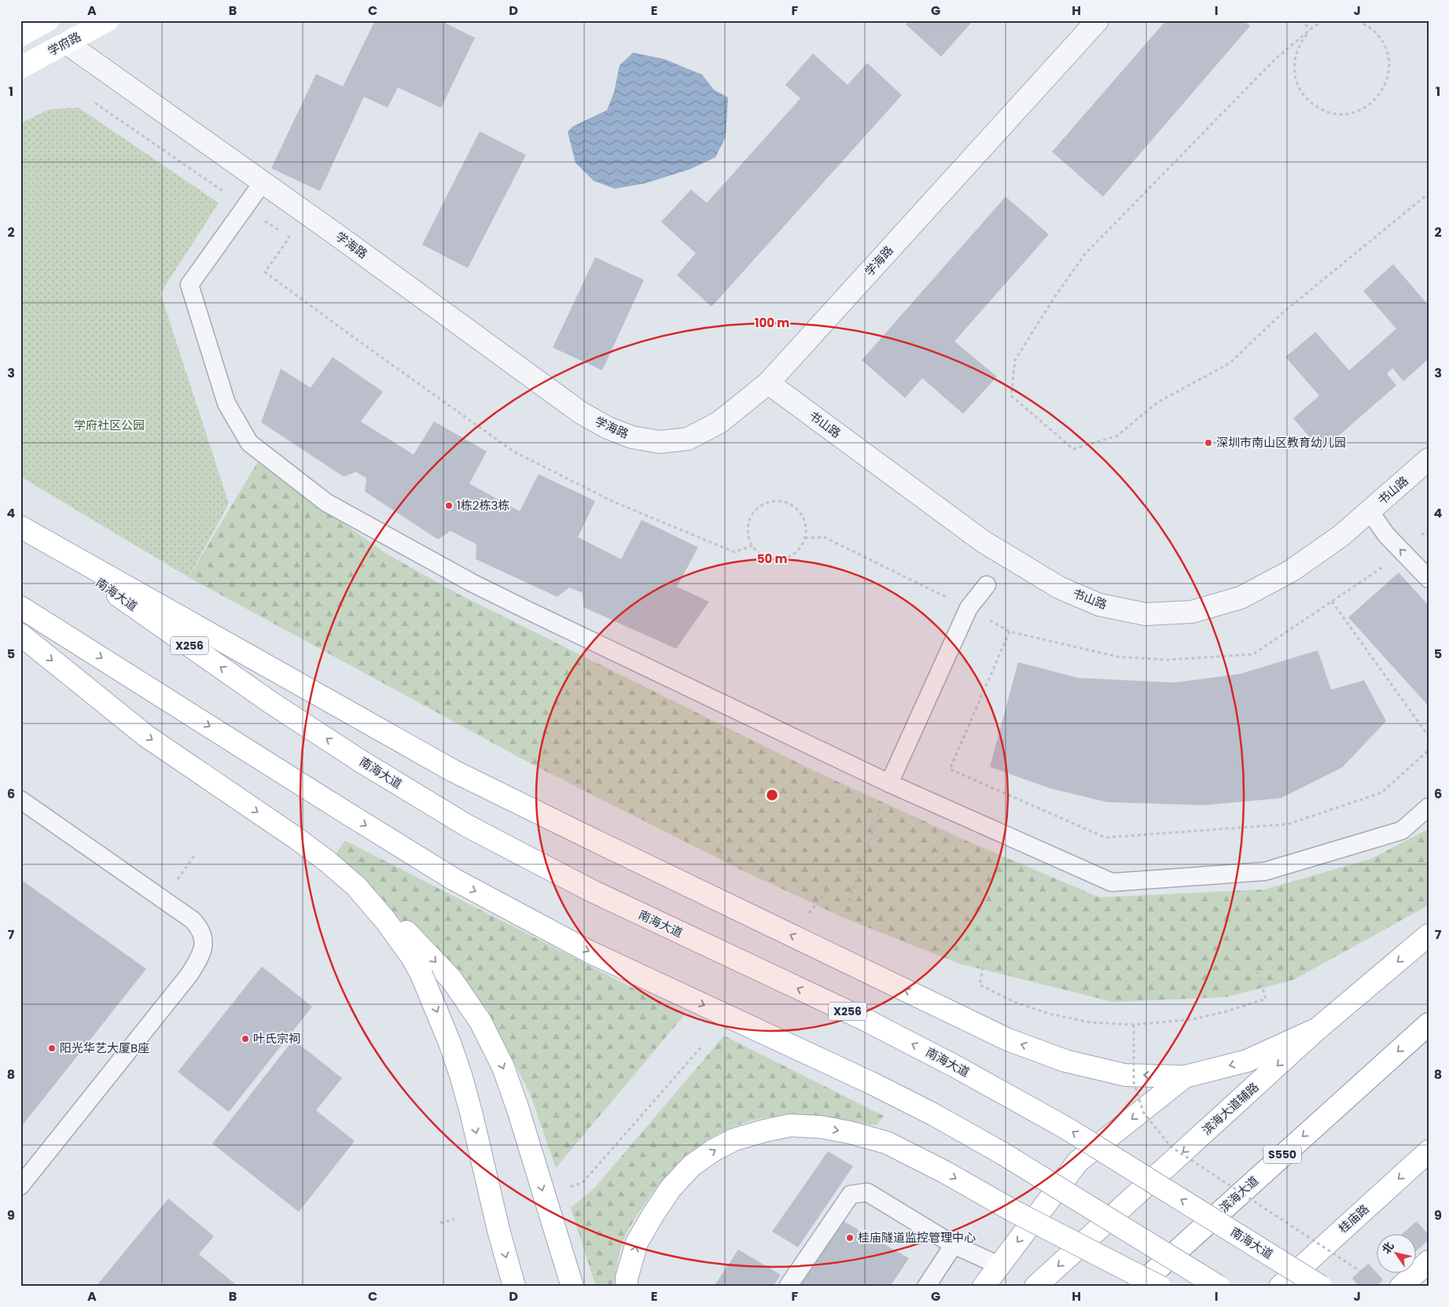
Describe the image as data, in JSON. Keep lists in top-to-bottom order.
{
  "streets": {
    "main road": [
      "学府路",
      "南海大道",
      "X256",
      "滨海大道辅路",
      "S550",
      "滨海大道",
      "桂庙路"
    ],
    "street": ["学海路", "书山路"]
  },
  "crossings": [
    ["学府路", "学海路"],
    ["学海路", "书山路"]
  ],
  "parks": ["学府社区公园"],
  "places": [
    "深圳市南山区教育幼儿园",
    "1栋2栋3栋",
    "叶氏宗祠",
    "阳光华艺大厦B座",
    "桂庙隧道监控管理中心"
  ],
  "north": "top left",
  "grid": {
    "columns": [
      "A",
      "B",
      "C",
      "D",
      "E",
      "F",
      "G",
      "H",
      "I",
      "J"
    ],
    "rows": [
      "1",
      "2",
      "3",
      "4",
      "5",
      "6",
      "7",
      "8",
      "9"
    ]
  },
  "rings": ["100 m", "50 m"]
}
